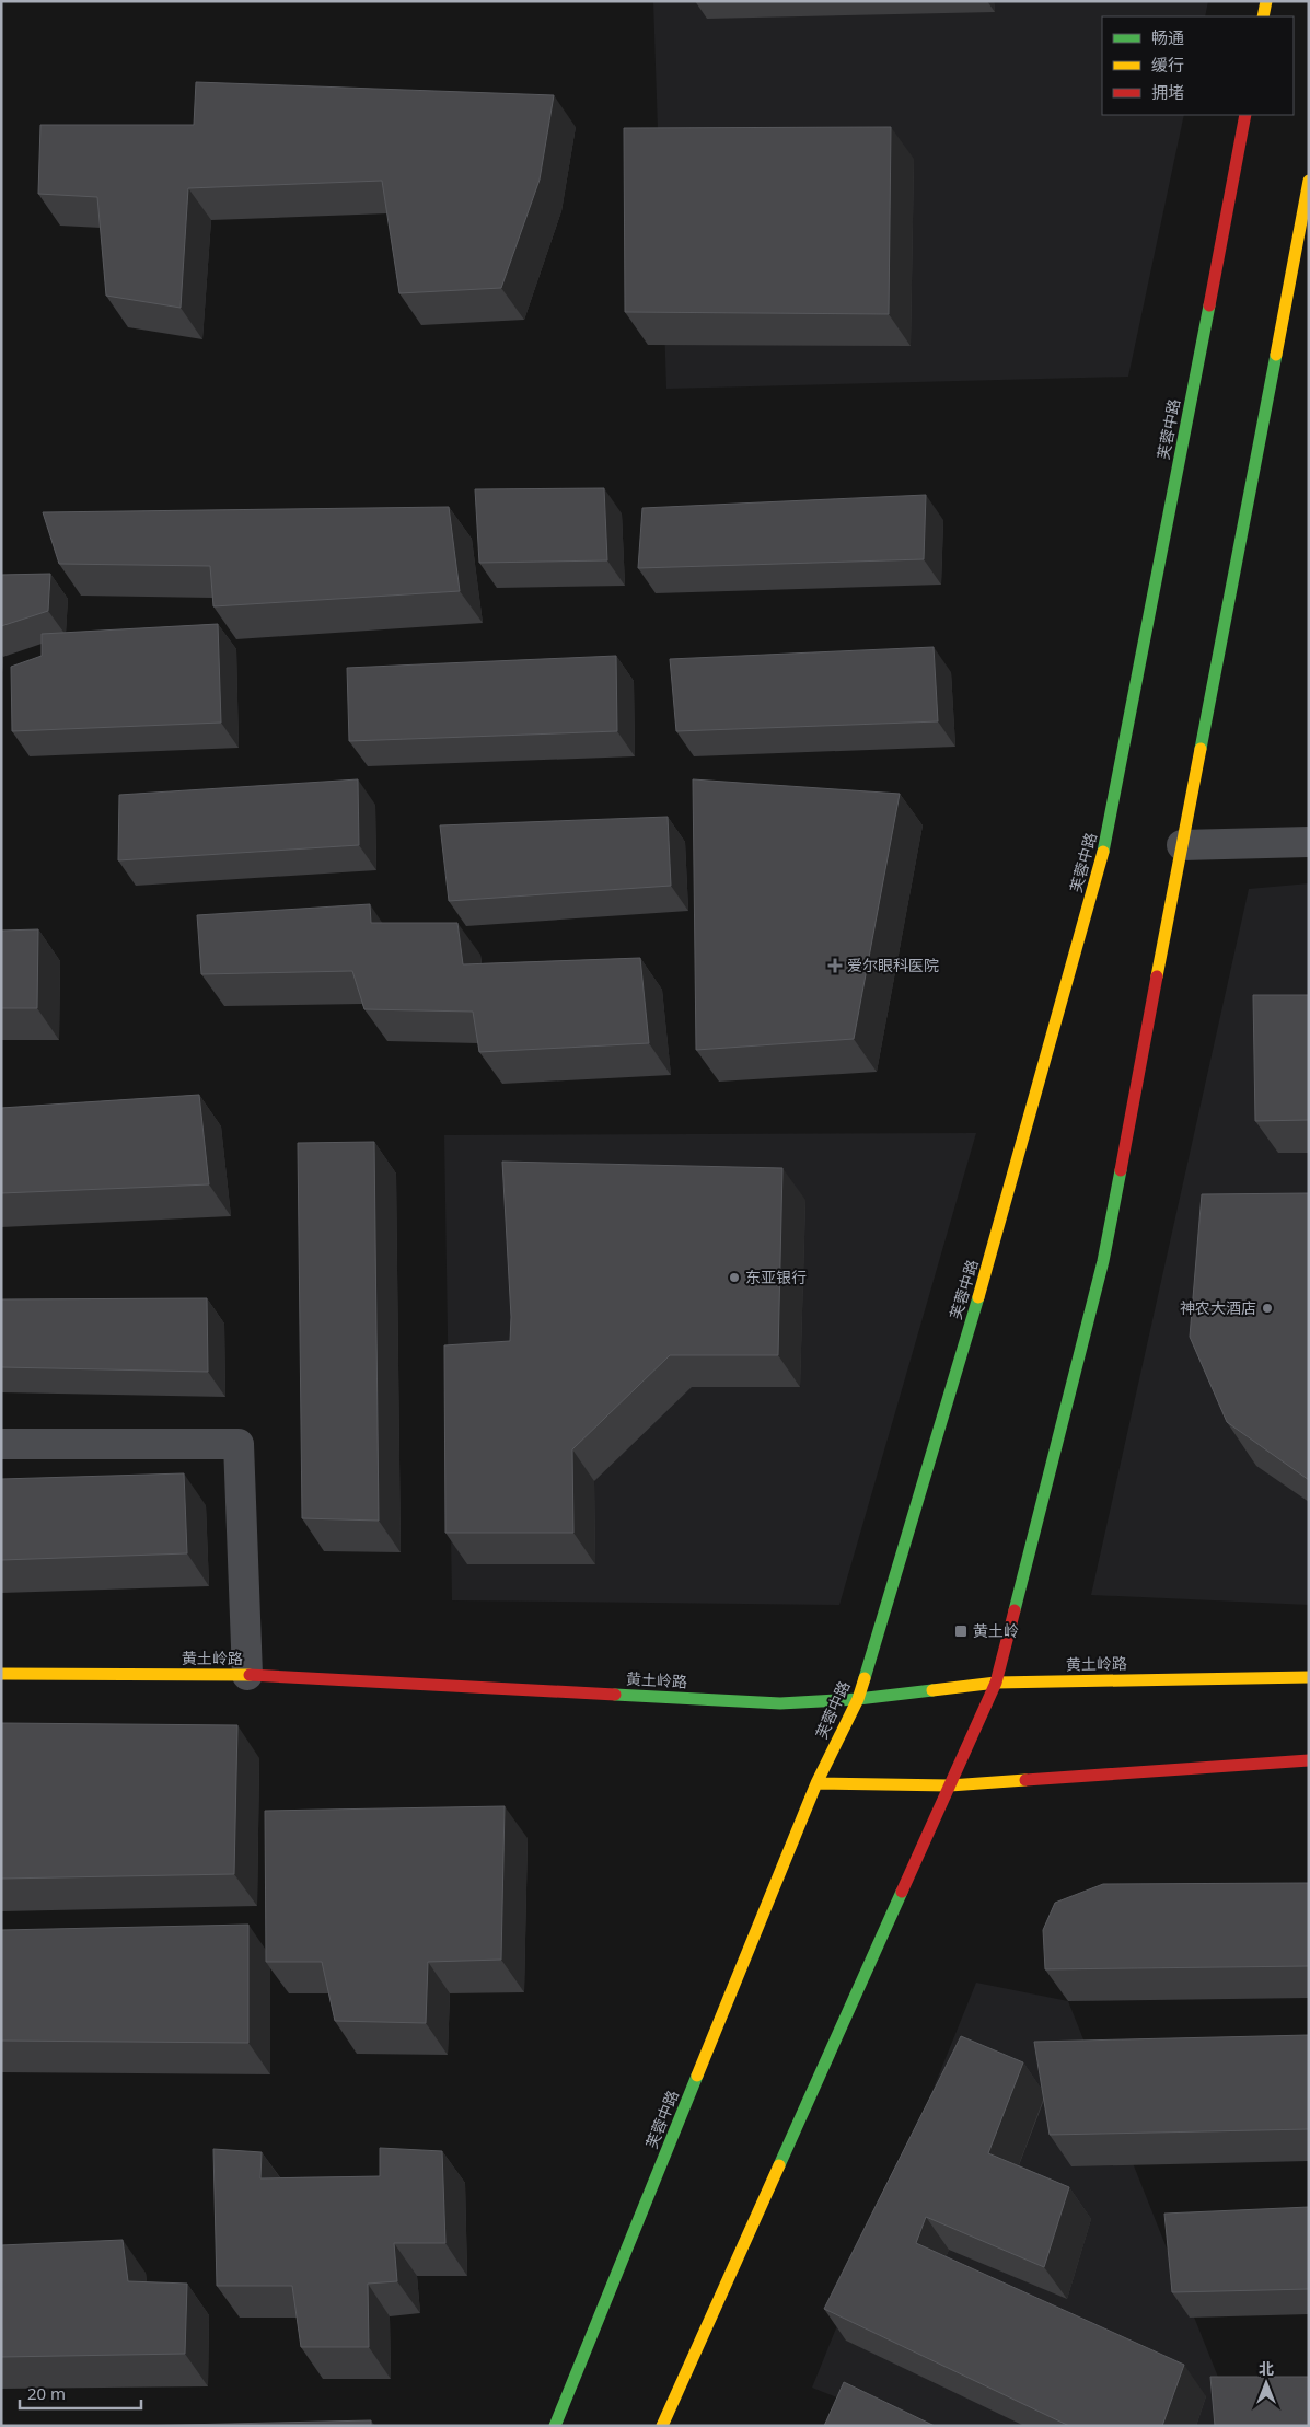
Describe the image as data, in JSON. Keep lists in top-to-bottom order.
{
  "streets": {
    "main road": ["芙蓉中路", "黄土岭路"]
  },
  "crossings": [
    ["芙蓉中路", "黄土岭路"]
  ],
  "places": {
    "health": ["爱尔眼科医院"],
    "other": ["东亚银行", "神农大酒店"],
    "transit": ["黄土岭"]
  },
  "legend": ["畅通", "缓行", "拥堵"],
  "scale_bar": "20 m",
  "north": "top"
}
